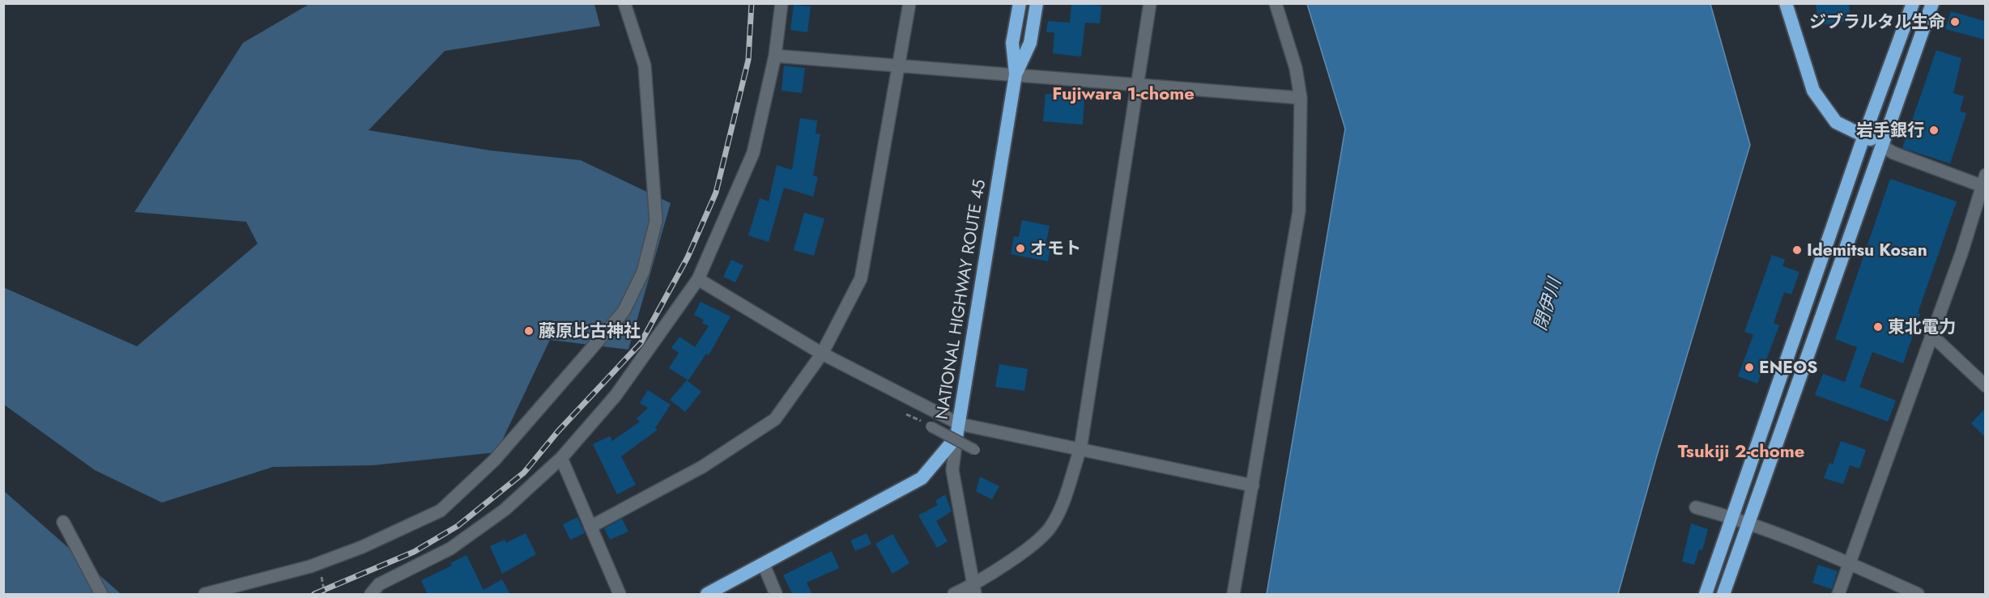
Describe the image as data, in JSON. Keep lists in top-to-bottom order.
{
  "streets": {
    "highway": ["NATIONAL HIGHWAY ROUTE 45"]
  },
  "districts": ["Fujiwara 1-chome", "Tsukiji 2-chome"],
  "water": ["閉伊川"],
  "places": [
    "ジブラルタル生命",
    "岩手銀行",
    "オモト",
    "Idemitsu Kosan",
    "東北電力",
    "藤原比古神社",
    "ENEOS"
  ]
}
